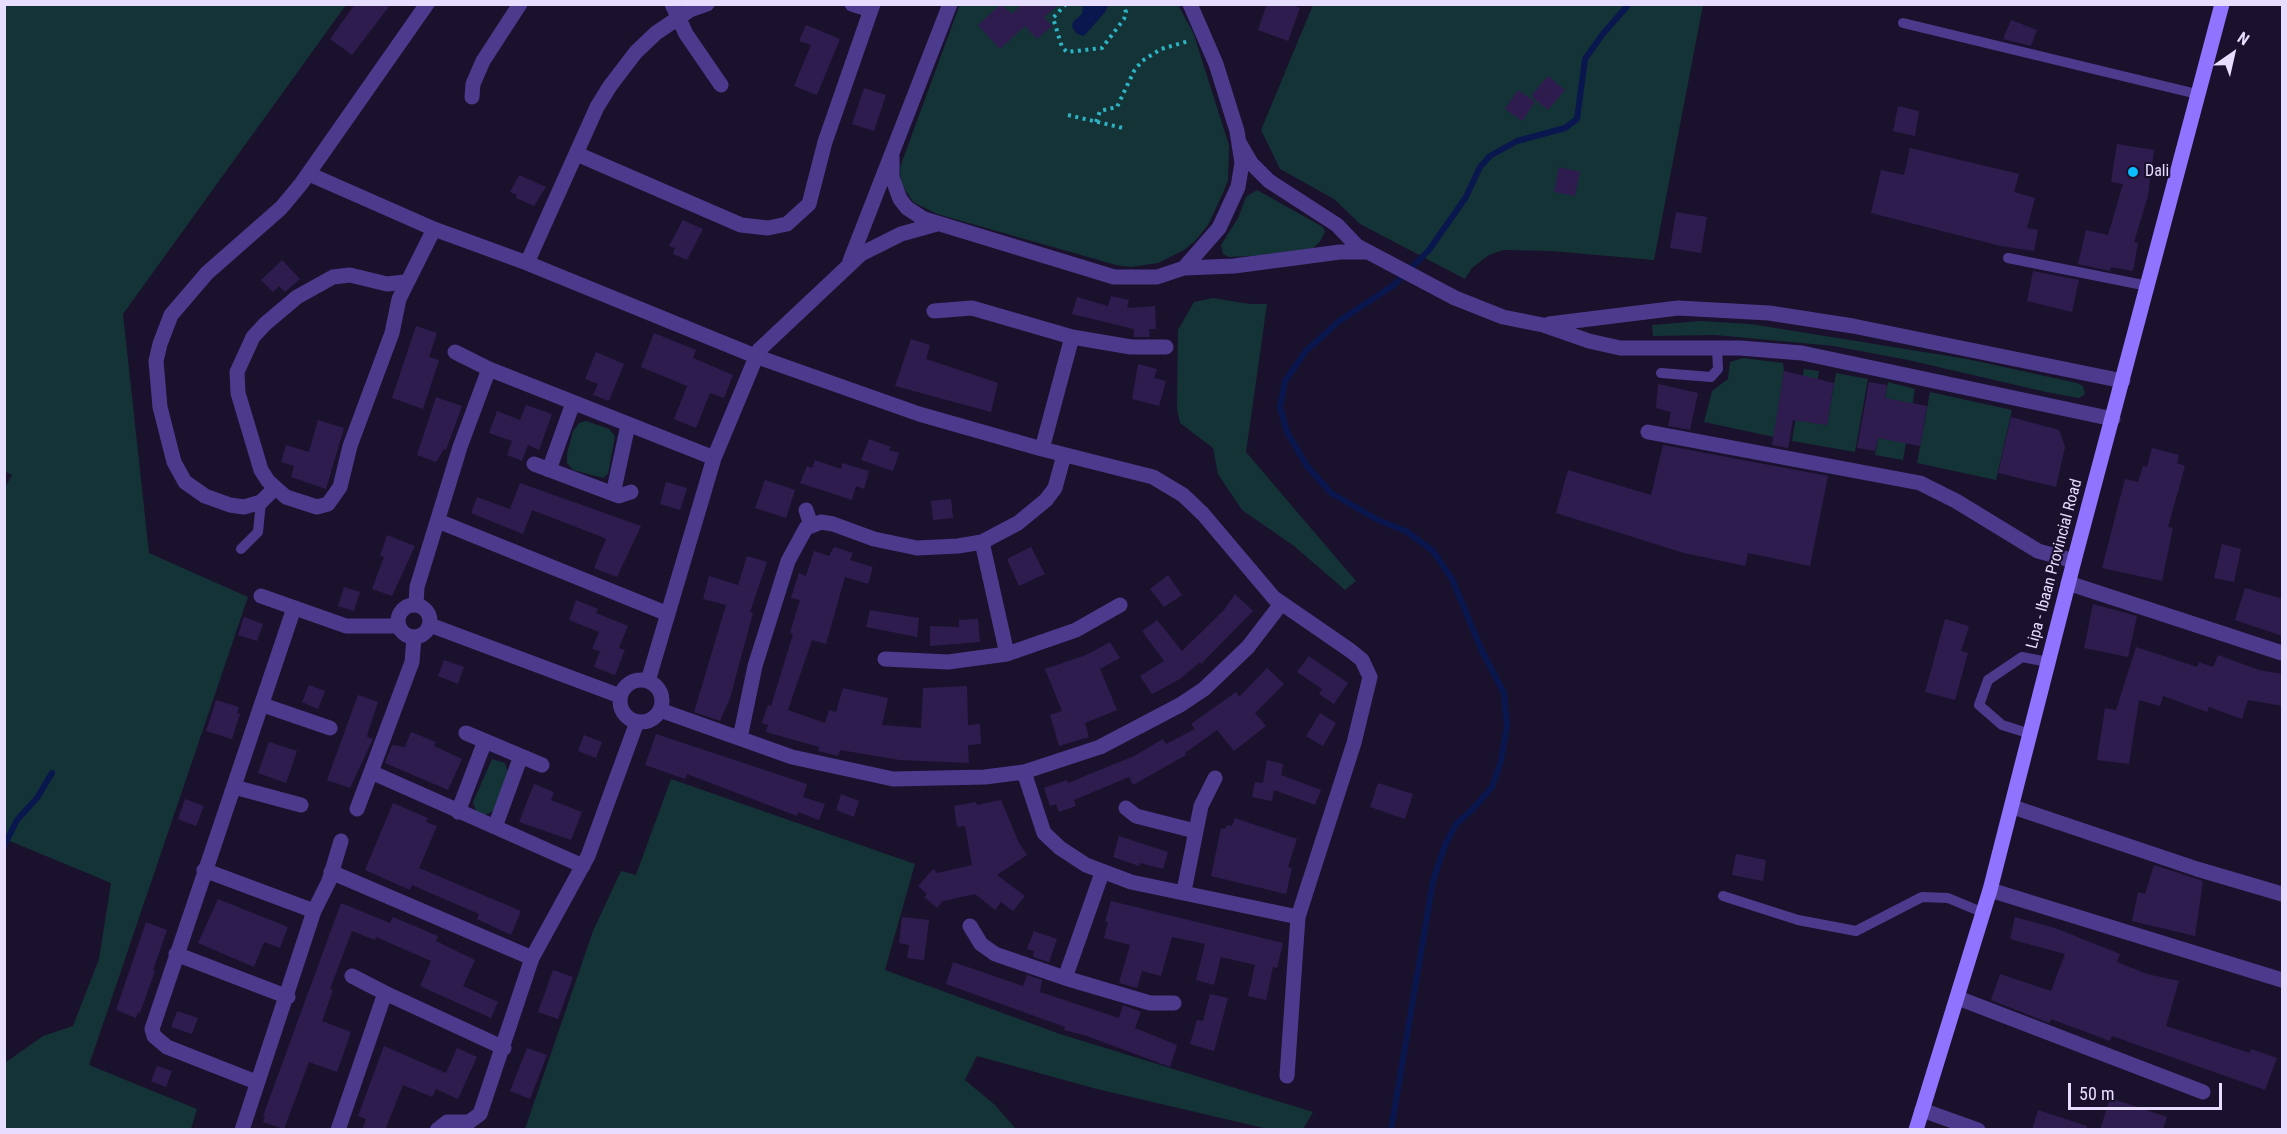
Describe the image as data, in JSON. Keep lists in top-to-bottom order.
{
  "streets": {
    "main road": ["Lipa - Ibaan Provincial Road"]
  },
  "places": ["Dali"],
  "scale_bar": "50 m",
  "north": "top right"
}
